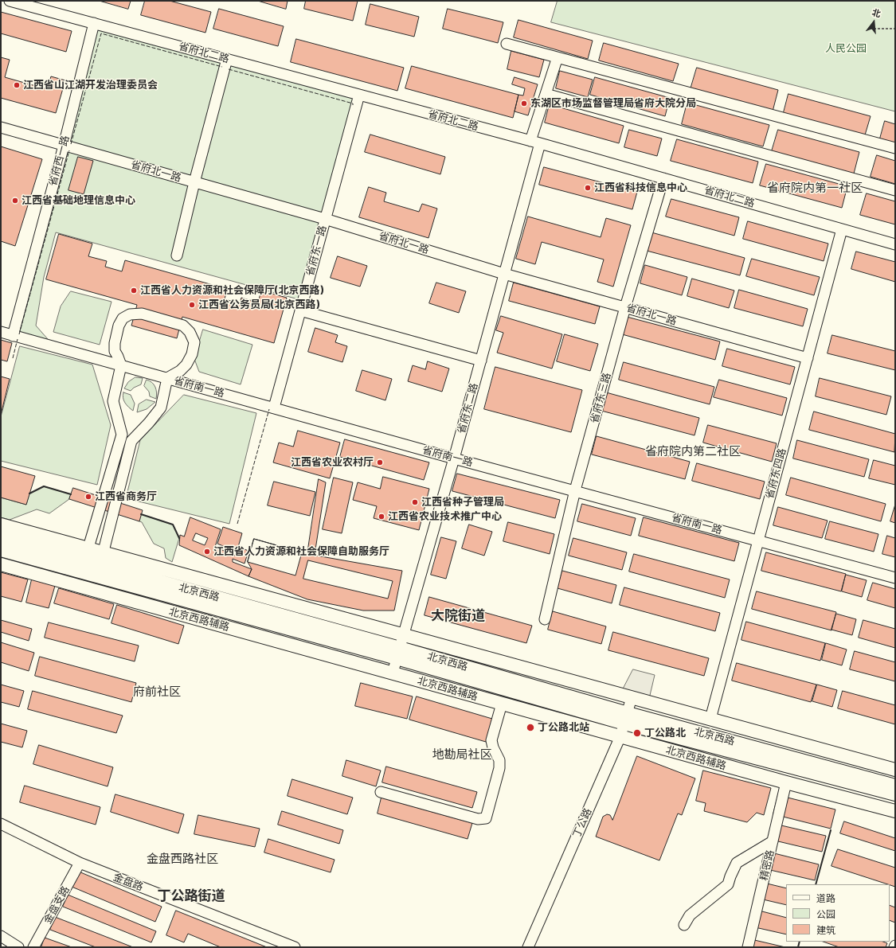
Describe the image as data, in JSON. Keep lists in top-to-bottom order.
{
  "streets": {
    "main road": ["北京西路", "北京西路辅路"],
    "street": [
      "省府北二路",
      "省府西一路",
      "省府北一路",
      "省府东一路",
      "省府南一路",
      "省府东三路",
      "省府东二路",
      "省府东四路",
      "丁公路",
      "精密路",
      "金盘路",
      "金盘支路"
    ]
  },
  "crossings": [
    ["省府北二路", "省府西一路"],
    ["省府北二路", "省府东一路"],
    ["省府北二路", "省府东三路"],
    ["省府北二路", "省府东二路"],
    ["省府北二路", "省府东四路"],
    ["省府西一路", "省府北一路"],
    ["省府西一路", "省府南一路"],
    ["省府北一路", "省府东一路"],
    ["省府北一路", "省府东三路"],
    ["省府北一路", "省府东二路"],
    ["省府北一路", "省府东四路"],
    ["省府东一路", "省府南一路"],
    ["省府南一路", "省府东三路"],
    ["省府南一路", "省府东二路"],
    ["省府南一路", "省府东四路"],
    ["省府东二路", "北京西路"],
    ["省府东二路", "北京西路辅路"],
    ["北京西路", "丁公路"],
    ["北京西路辅路", "丁公路"],
    ["北京西路辅路", "精密路"],
    ["金盘路", "金盘支路"]
  ],
  "districts": [
    "省府院内第一社区",
    "省府院内第二社区",
    "大院街道",
    "府前社区",
    "地勘局社区",
    "金盘西路社区",
    "丁公路街道"
  ],
  "parks": ["人民公园"],
  "places": [
    "江西省山江湖开发治理委员会",
    "东湖区市场监督管理局省府大院分局",
    "江西省科技信息中心",
    "江西省基础地理信息中心",
    "江西省人力资源和社会保障厅(北京西路)",
    "江西省公务员局(北京西路)",
    "江西省农业农村厅",
    "江西省商务厅",
    "江西省种子管理局",
    "江西省农业技术推广中心",
    "江西省人力资源和社会保障自助服务厅",
    "丁公路北站",
    "丁公路北"
  ],
  "legend": ["道路", "公园", "建筑"],
  "north": "top"
}
